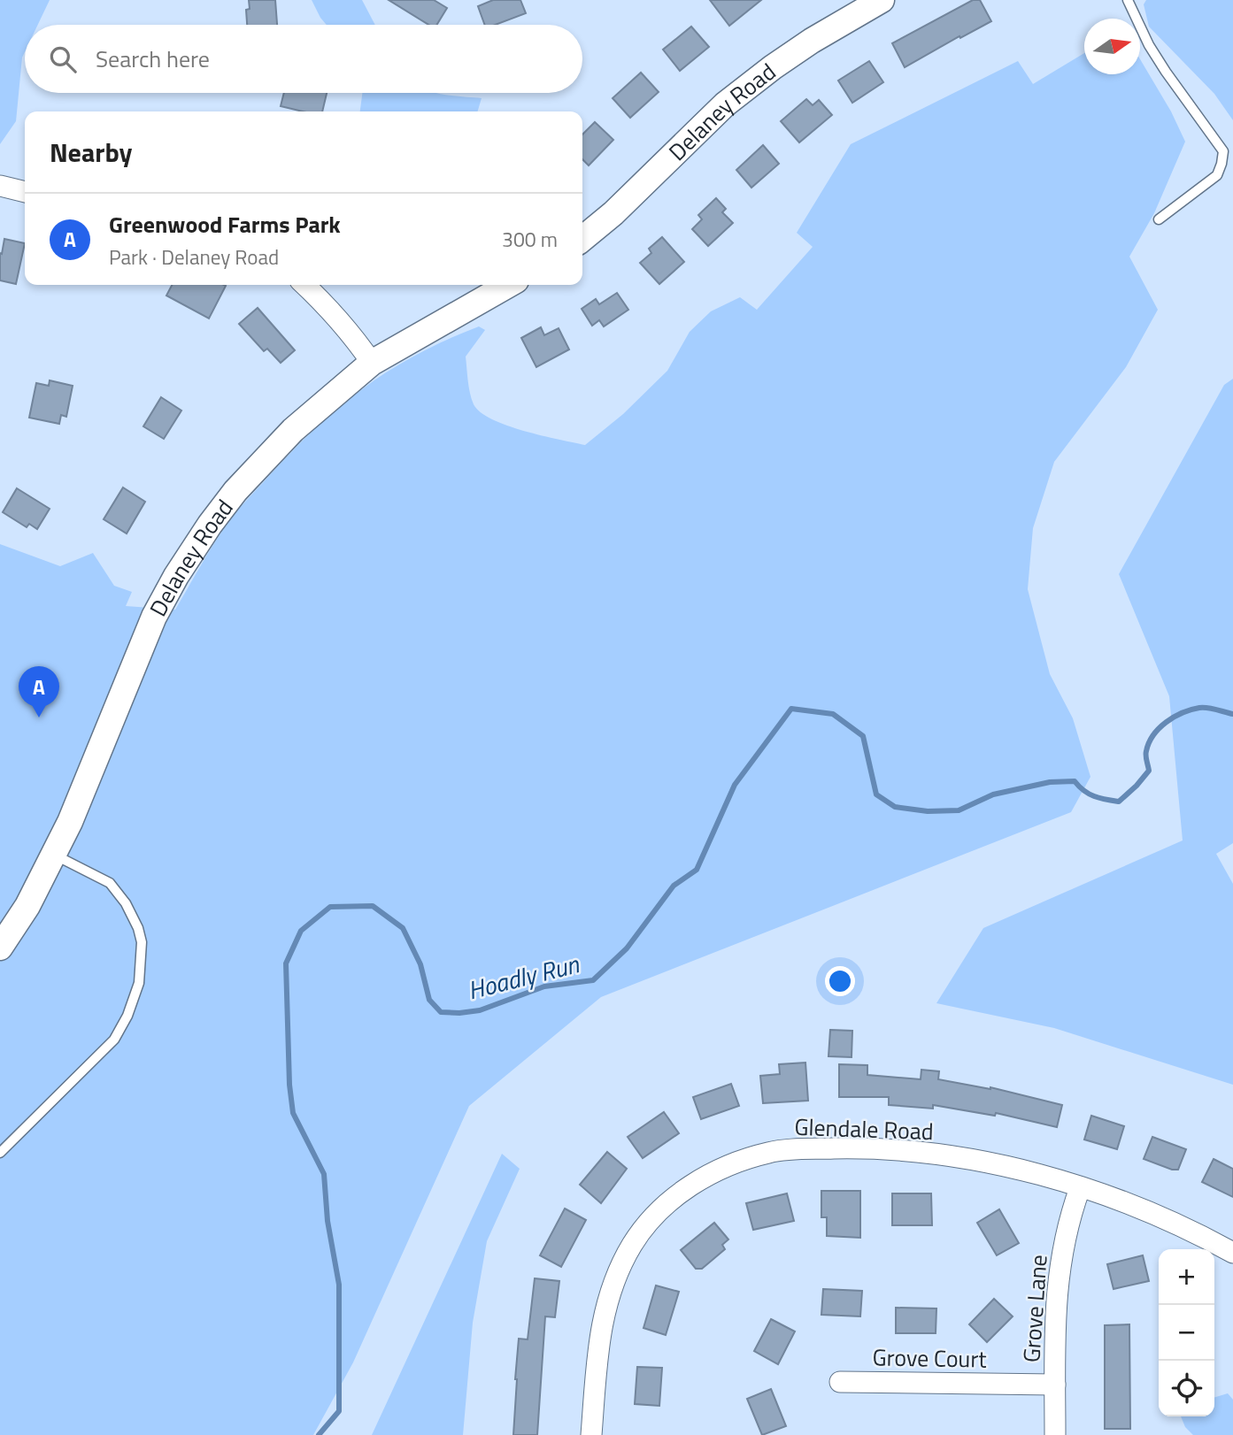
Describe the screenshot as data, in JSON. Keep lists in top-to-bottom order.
{
  "streets": {
    "street": [
      "Delaney Road",
      "Glendale Road",
      "Grove Lane",
      "Grove Court"
    ]
  },
  "crossings": [
    ["Glendale Road", "Grove Lane"],
    ["Grove Lane", "Grove Court"]
  ],
  "water": ["Hoadly Run"],
  "north": "right",
  "page": {
    "search": "Search here",
    "heading": "Nearby",
    "list": [
      {
        "mark": "A",
        "name": "Greenwood Farms Park",
        "note": "Park · Delaney Road",
        "value": "300 m"
      }
    ],
    "pins": "A",
    "map_buttons": ["+", "−"]
  }
}
